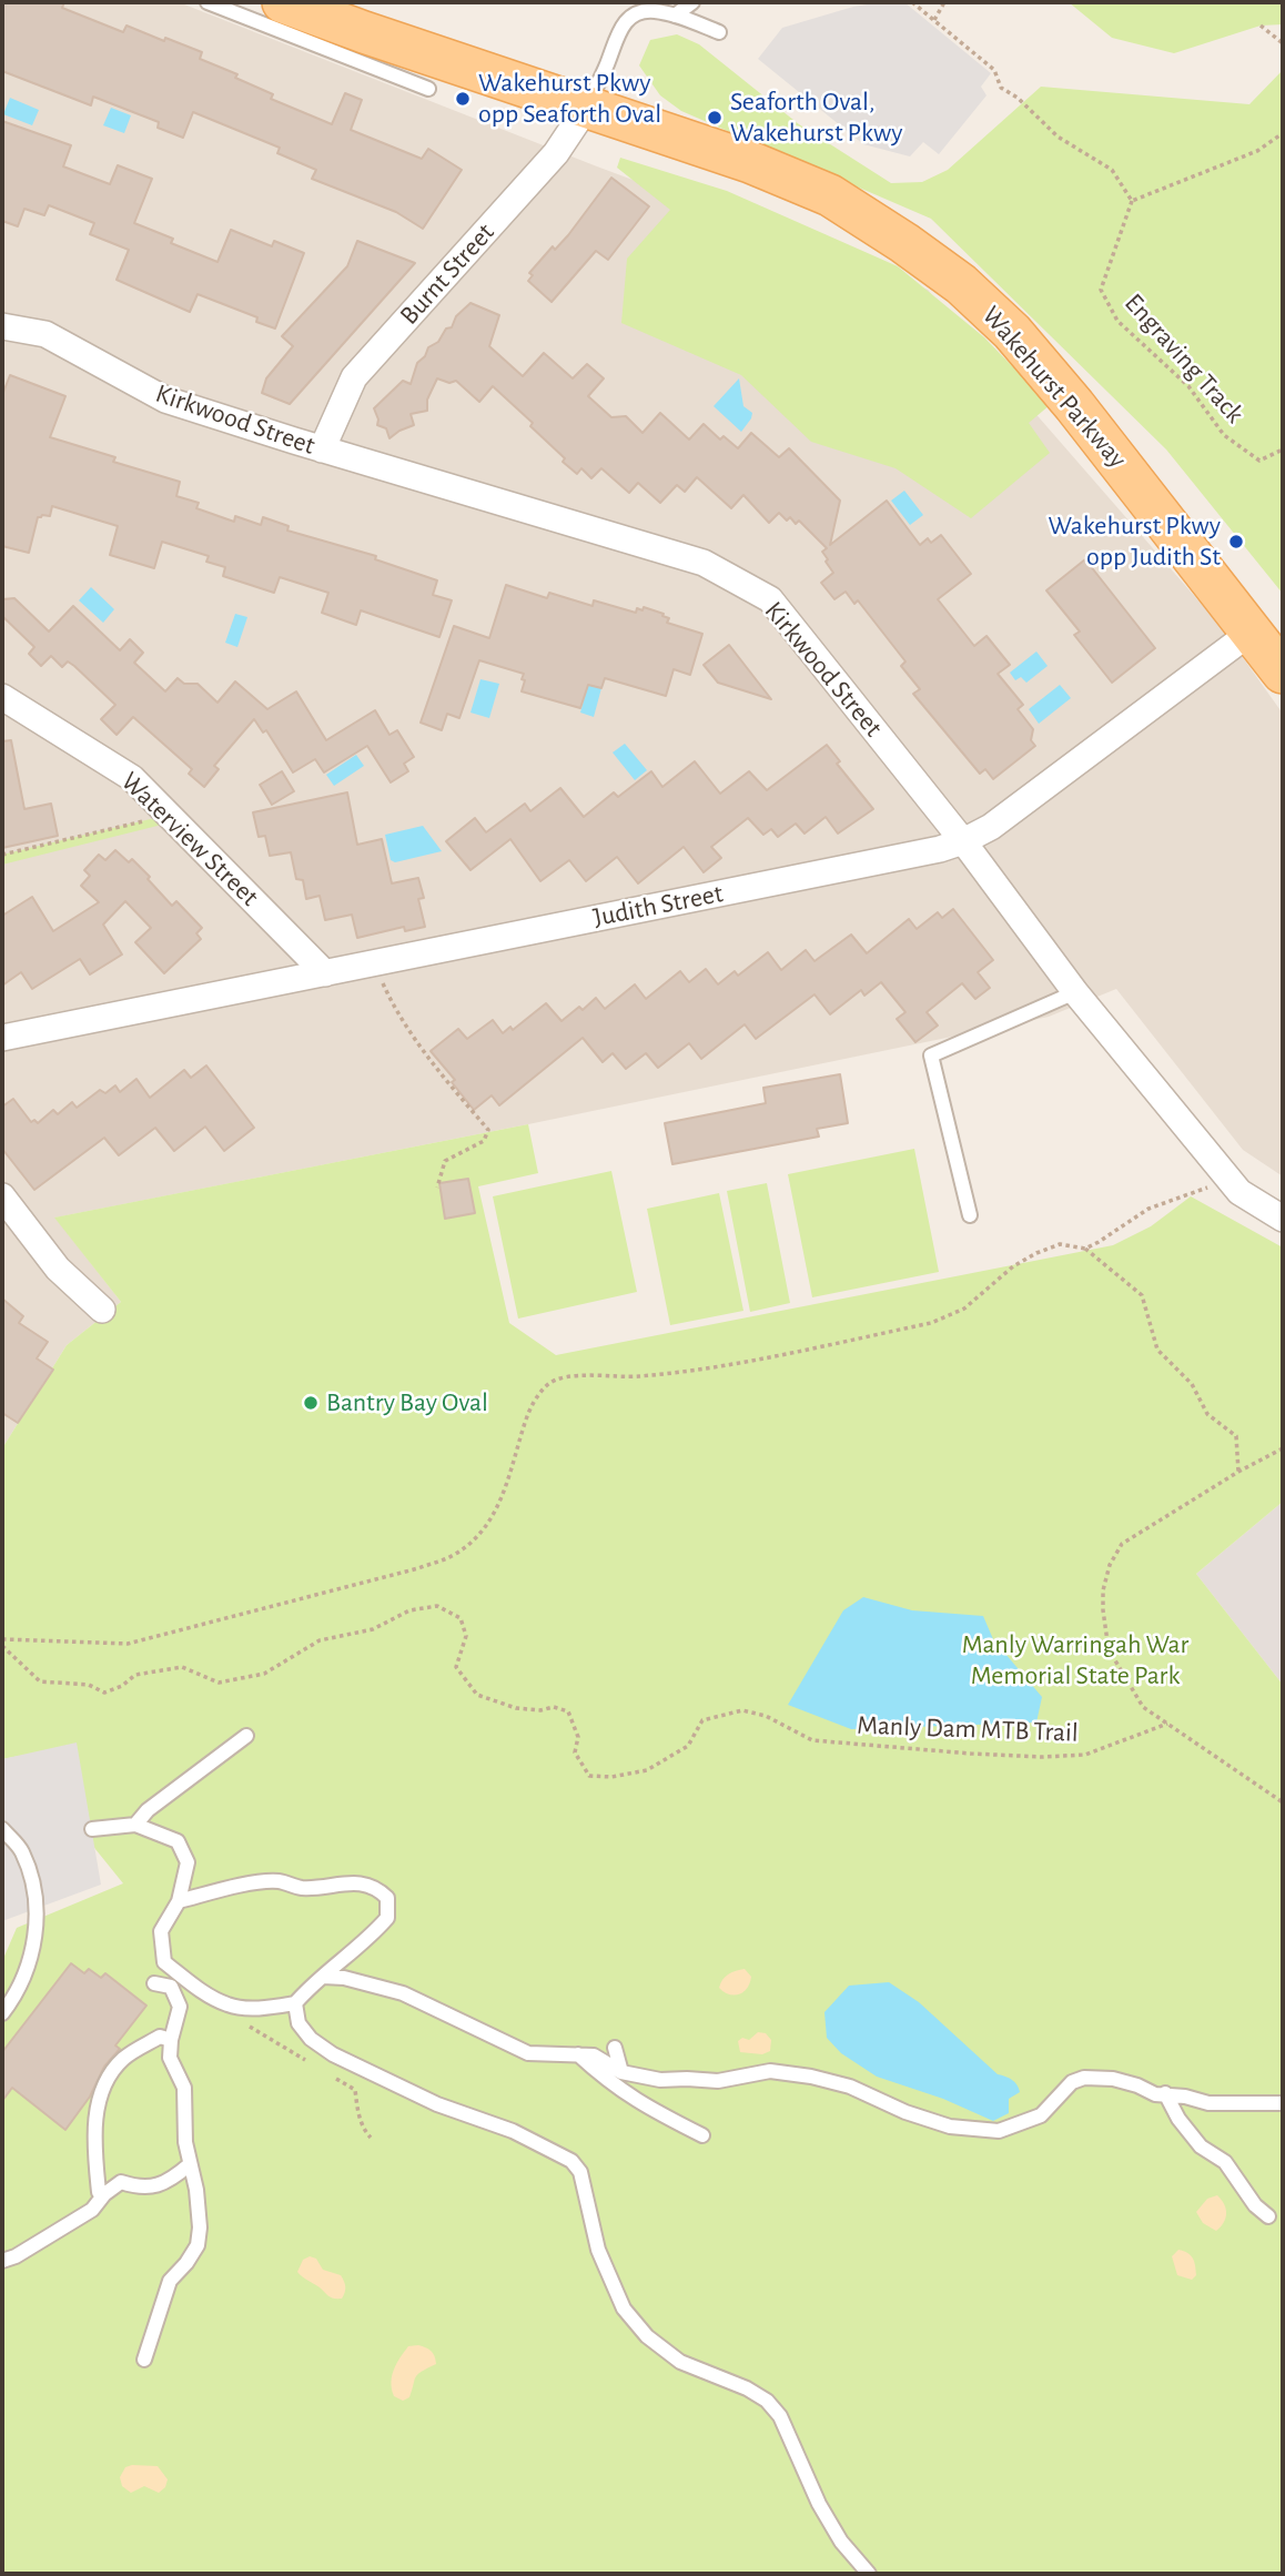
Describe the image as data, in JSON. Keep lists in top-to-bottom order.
{
  "streets": {
    "main road": ["Wakehurst Parkway"],
    "street": [
      "Burnt Street",
      "Kirkwood Street",
      "Waterview Street",
      "Judith Street"
    ],
    "path": ["Engraving Track", "Manly Dam MTB Trail"]
  },
  "crossings": [
    ["Burnt Street", "Wakehurst Parkway"],
    ["Burnt Street", "Kirkwood Street"],
    ["Wakehurst Parkway", "Judith Street"],
    ["Kirkwood Street", "Judith Street"],
    ["Waterview Street", "Judith Street"]
  ],
  "parks": ["Manly Warringah War Memorial State Park"],
  "places": [
    "Wakehurst Pkwy opp Seaforth Oval",
    "Seaforth Oval, Wakehurst Pkwy",
    "Wakehurst Pkwy opp Judith St",
    "Bantry Bay Oval"
  ]
}
